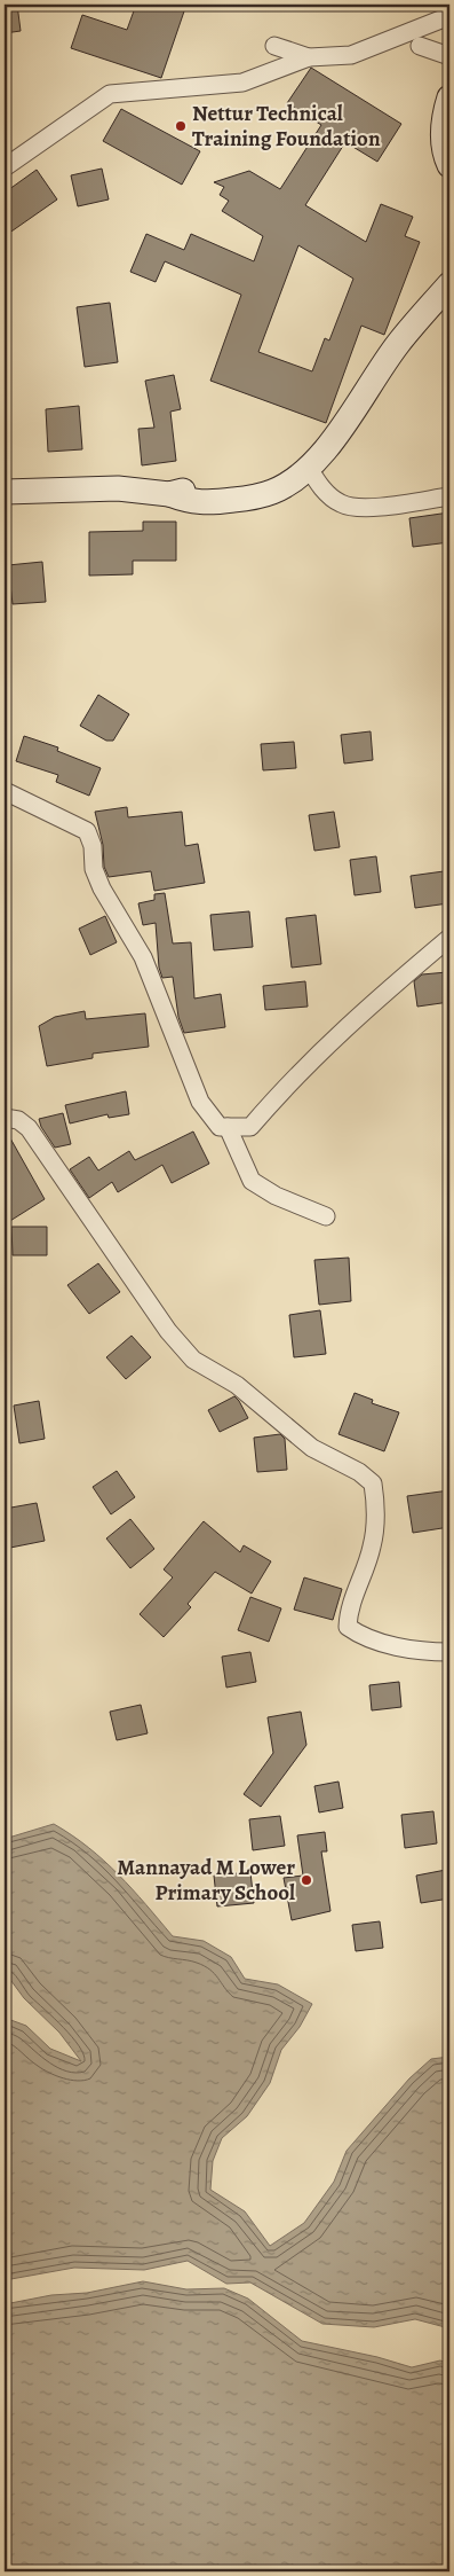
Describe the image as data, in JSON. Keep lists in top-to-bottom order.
{
  "places": ["Nettur Technical Training Foundation", "Mannayad M Lower Primary School"]
}
